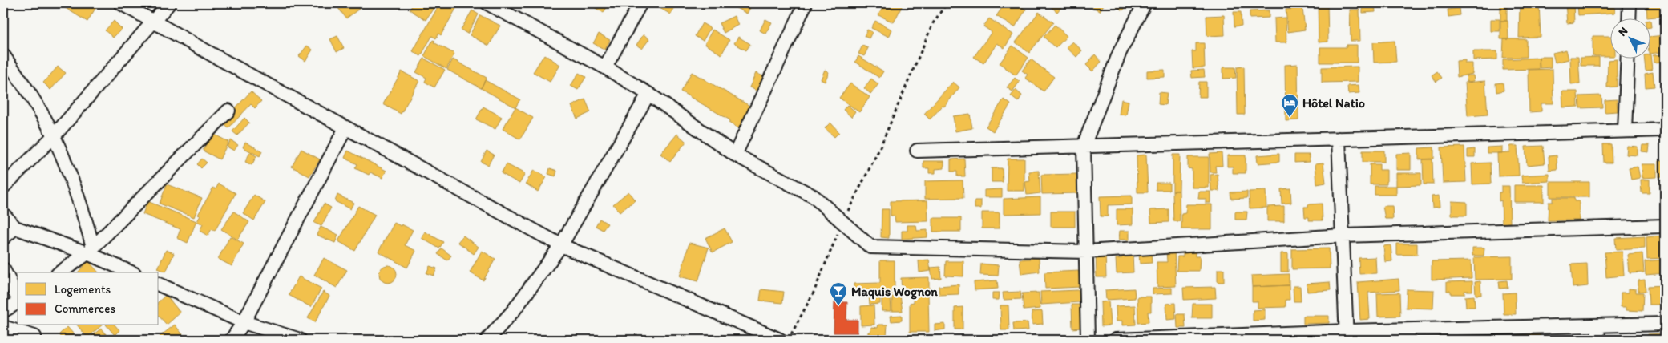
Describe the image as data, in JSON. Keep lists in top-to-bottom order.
{
  "places": {
    "hotel": ["Hôtel Natio"],
    "bar": ["Maquis Wognon"]
  },
  "legend": ["Logements", "Commerces"],
  "north": "top left"
}
